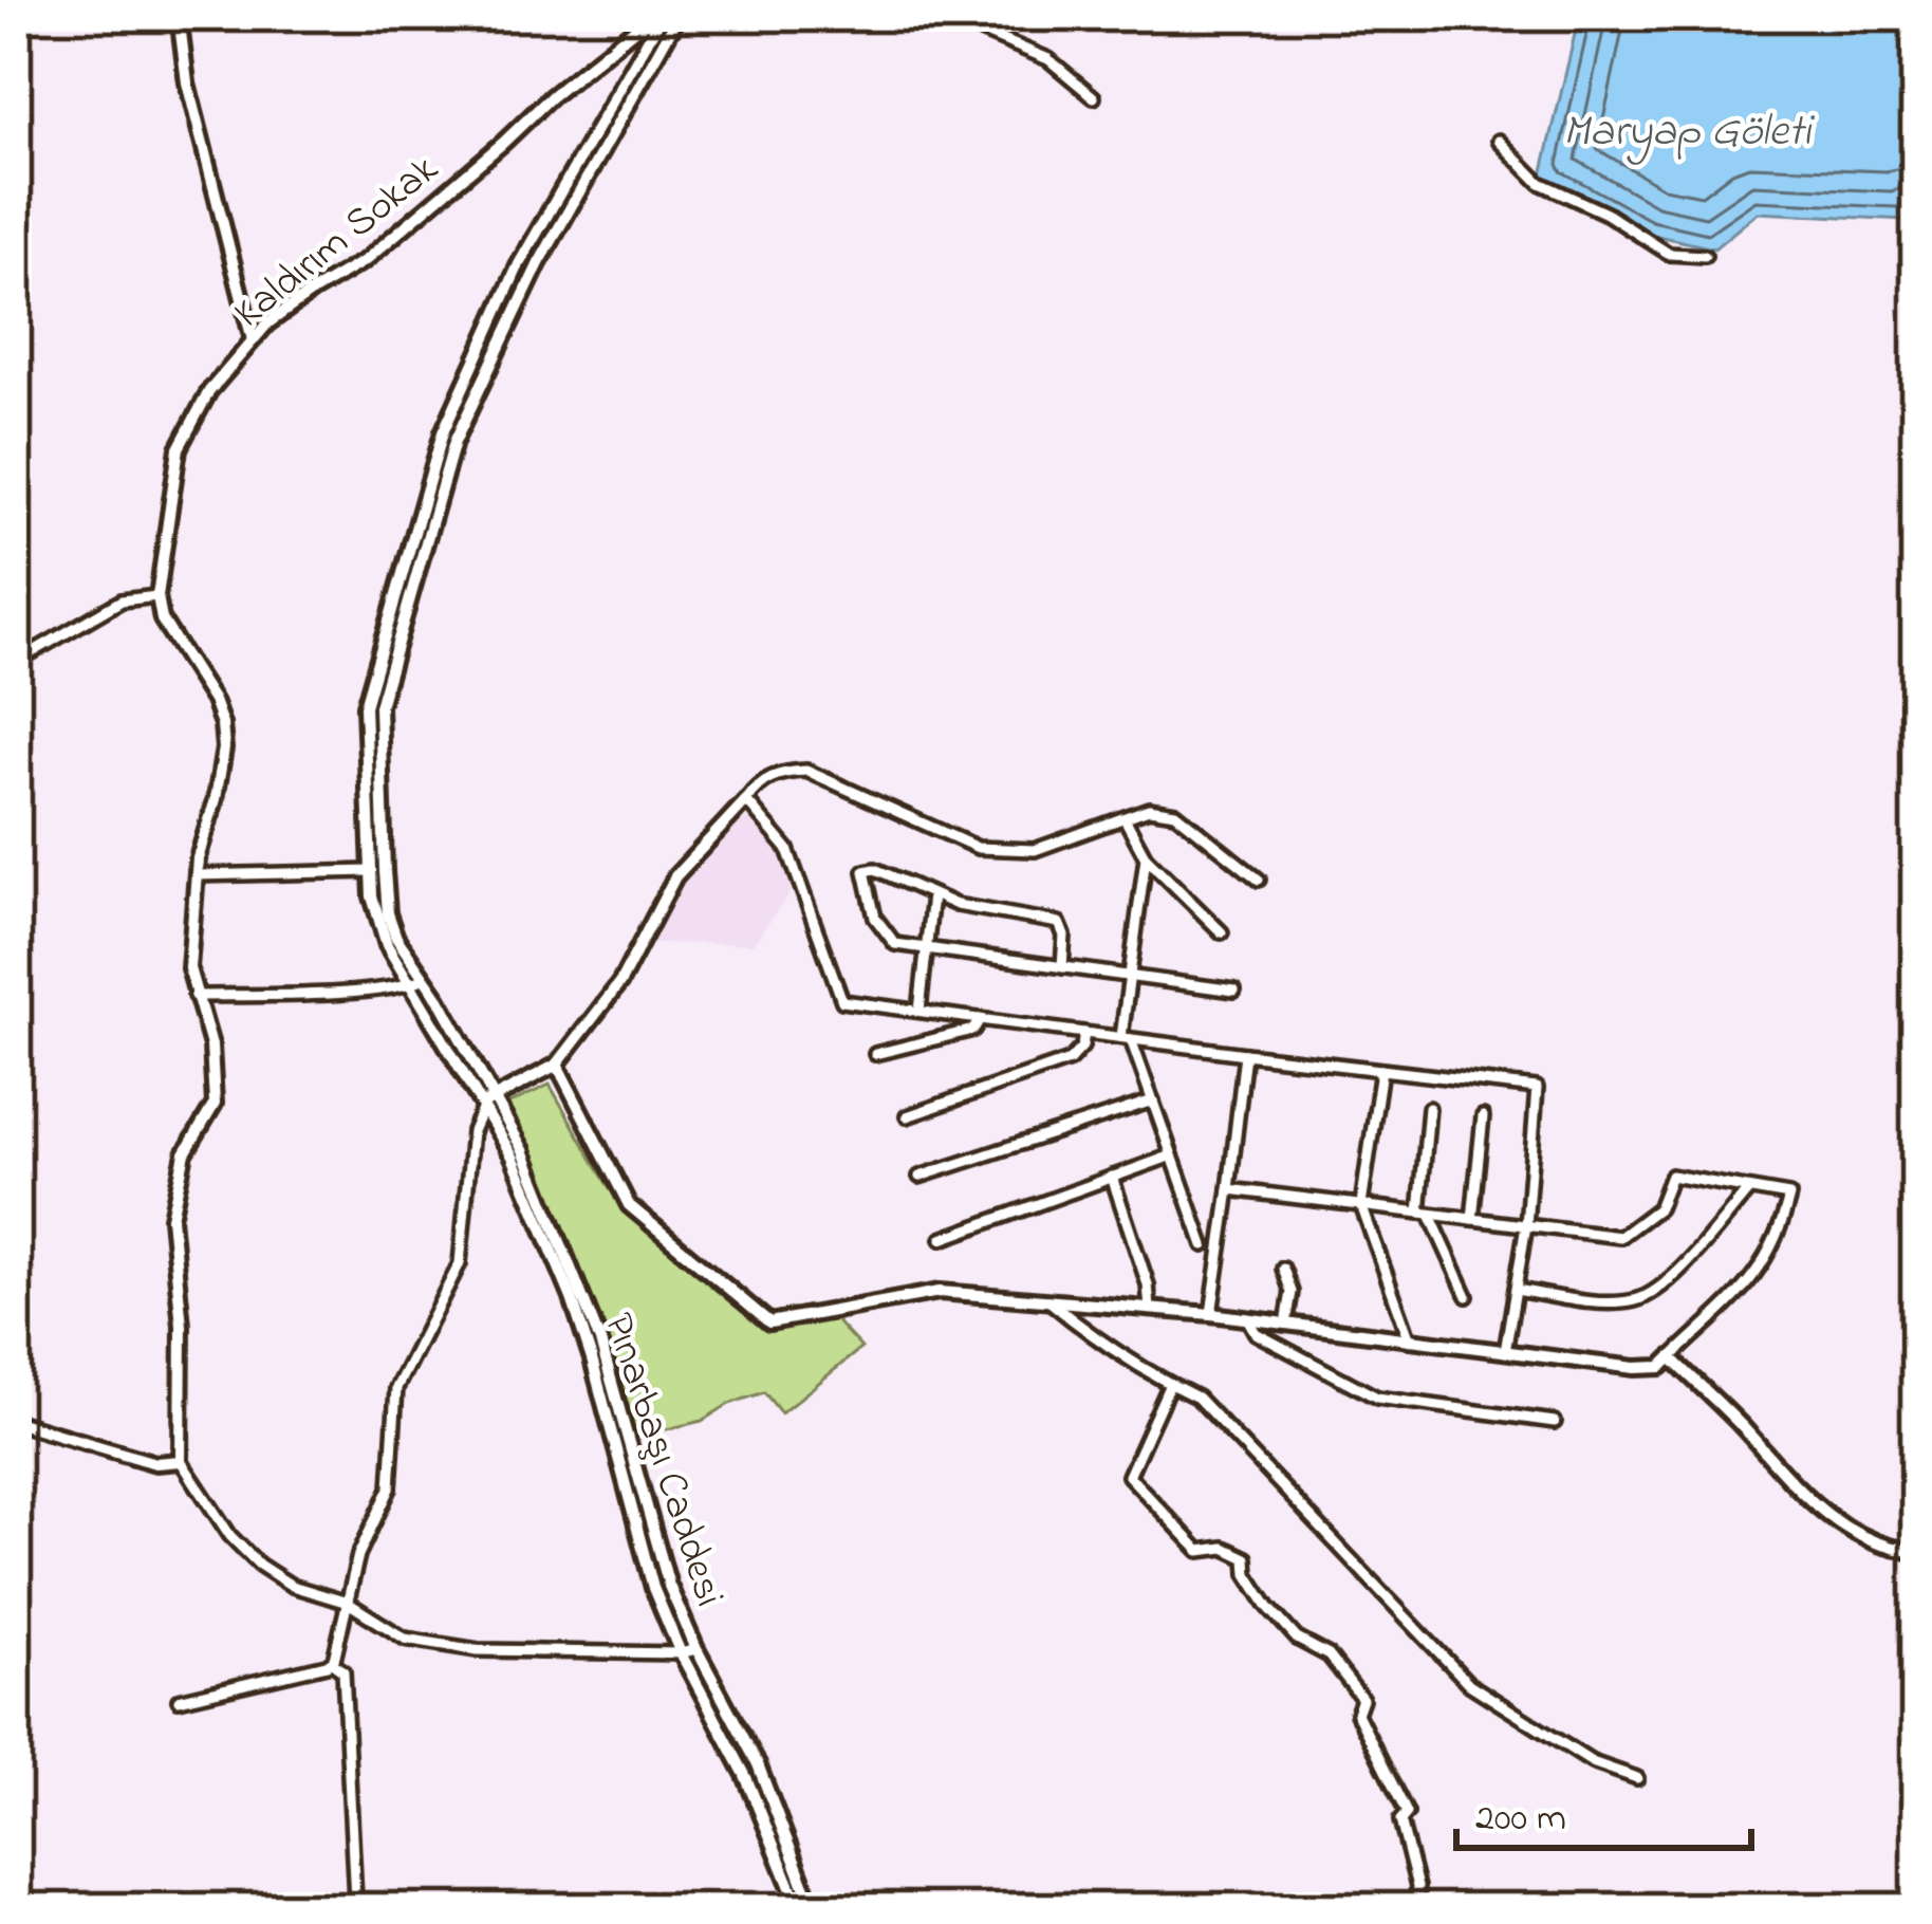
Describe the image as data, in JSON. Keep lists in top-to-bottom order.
{
  "streets": {
    "street": ["Kaldırım Sokak", "Pınarbaşı Caddesi"]
  },
  "water": ["Maryap Göleti"],
  "scale_bar": "200 m"
}
